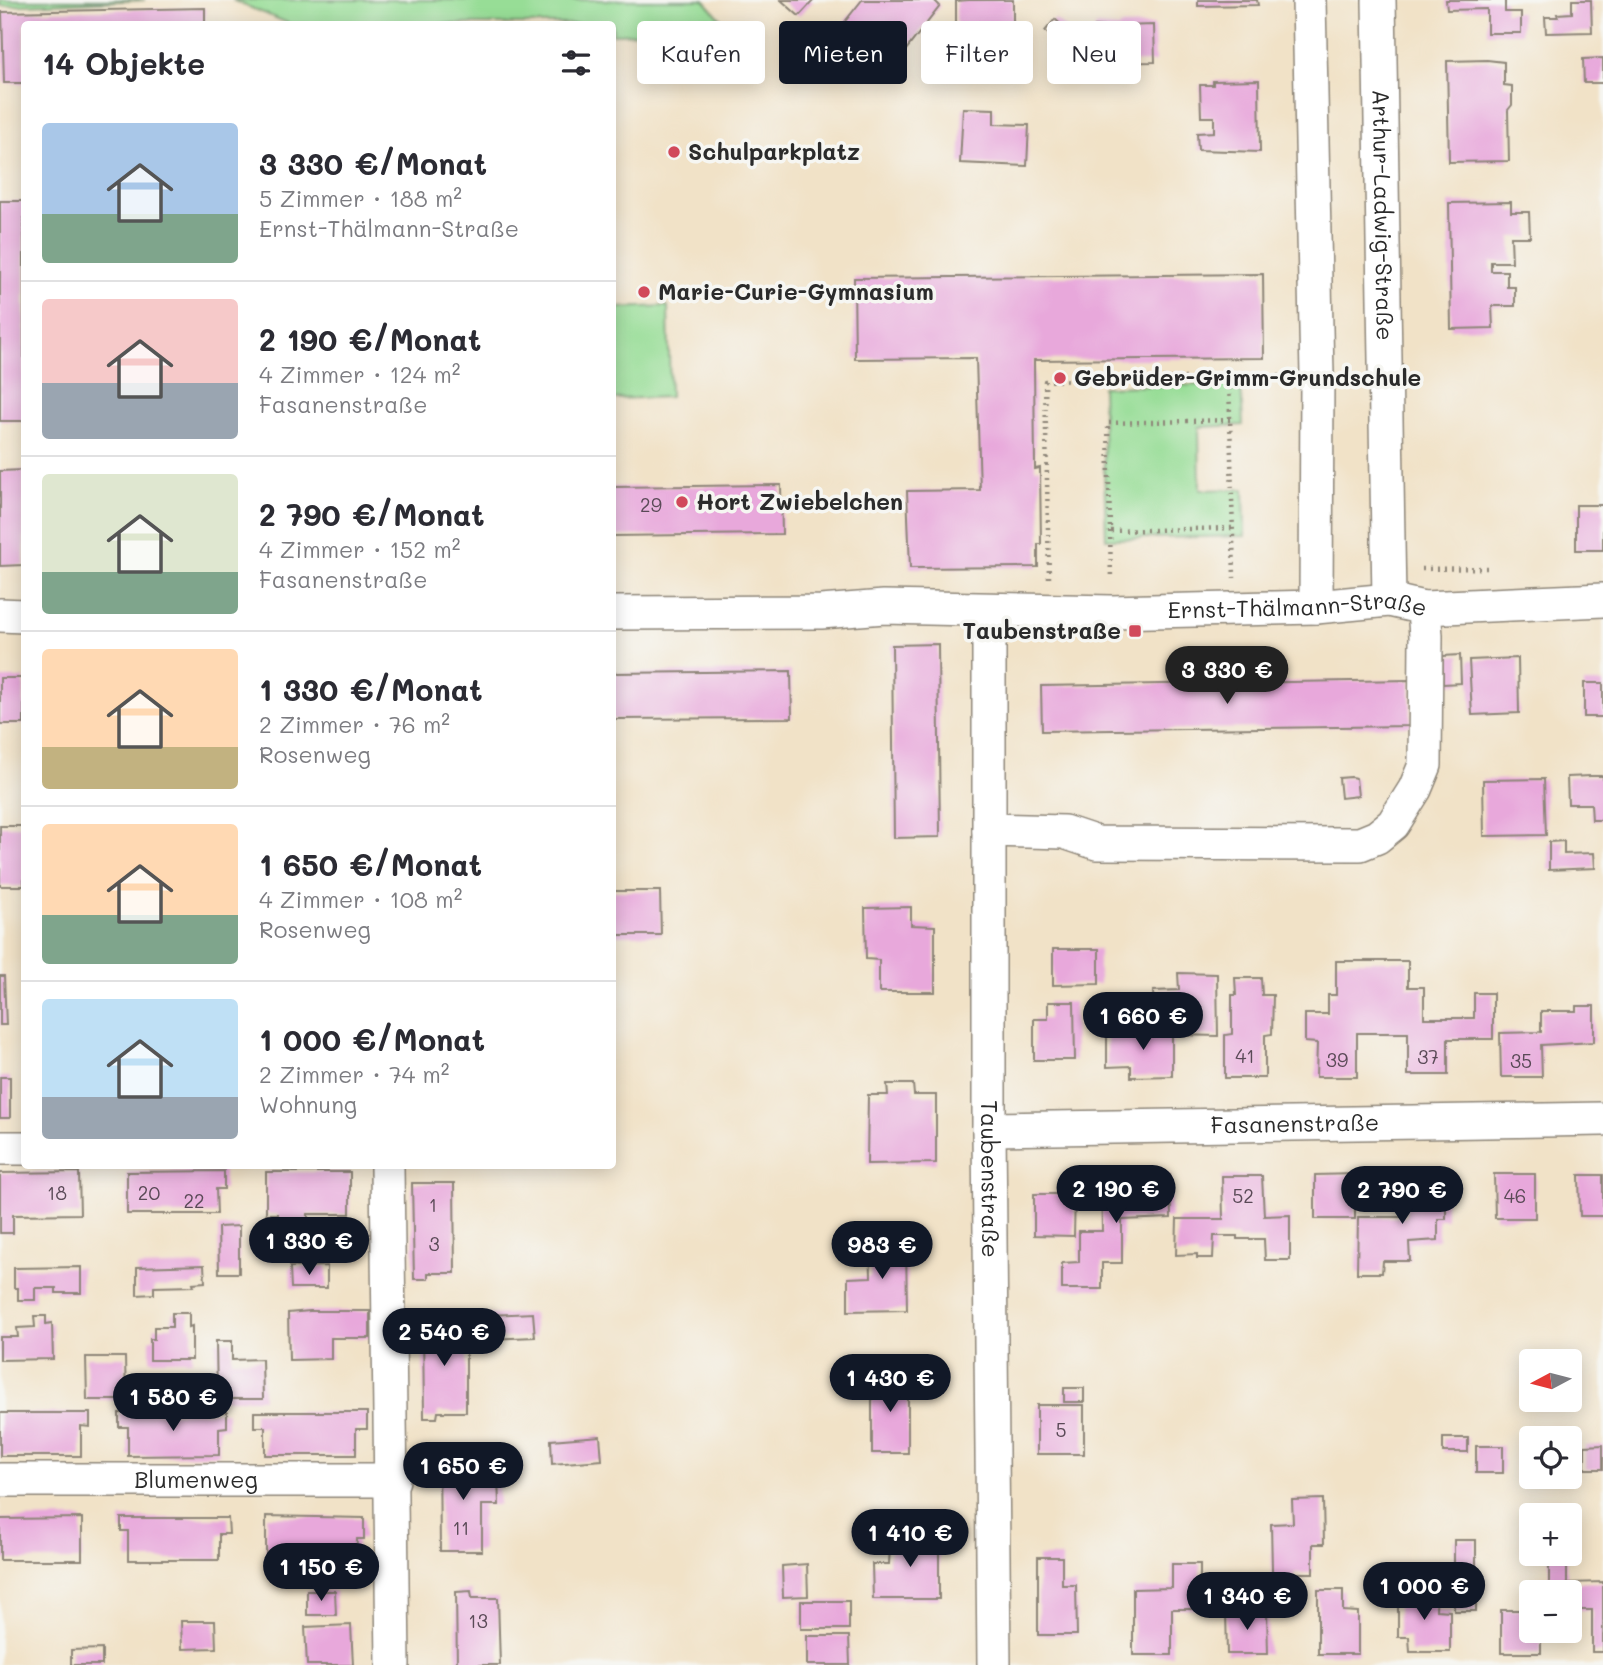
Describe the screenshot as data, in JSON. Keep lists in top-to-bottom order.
{
  "streets": {
    "street": [
      "Arthur-Ladwig-Straße",
      "Ernst-Thälmann-Straße",
      "Fasanenstraße",
      "Taubenstraße",
      "Blumenweg"
    ]
  },
  "crossings": [
    ["Arthur-Ladwig-Straße", "Ernst-Thälmann-Straße"],
    ["Ernst-Thälmann-Straße", "Taubenstraße"],
    ["Fasanenstraße", "Taubenstraße"]
  ],
  "places": {
    "other": [
      "Schulparkplatz",
      "Marie-Curie-Gymnasium",
      "Gebrüder-Grimm-Grundschule",
      "Hort Zwiebelchen"
    ],
    "transit": ["Taubenstraße"]
  },
  "house_numbers": [
    "29",
    "41",
    "37",
    "39",
    "35",
    "18",
    "20",
    "52",
    "46",
    "22",
    "1",
    "3",
    "5",
    "11",
    "13"
  ],
  "north": "left",
  "page": {
    "chip": [
      "Kaufen",
      "Mieten",
      "Filter",
      "Neu"
    ],
    "heading": "14 Objekte",
    "list": [
      {
        "name": "3 330 €/Monat",
        "note": "5 Zimmer · 188 m² · Ernst-Thälmann-Straße"
      },
      {
        "name": "2 190 €/Monat",
        "note": "4 Zimmer · 124 m² · Fasanenstraße"
      },
      {
        "name": "2 790 €/Monat",
        "note": "4 Zimmer · 152 m² · Fasanenstraße"
      },
      {
        "name": "1 330 €/Monat",
        "note": "2 Zimmer · 76 m² · Rosenweg"
      },
      {
        "name": "1 650 €/Monat",
        "note": "4 Zimmer · 108 m² · Rosenweg"
      },
      {
        "name": "1 000 €/Monat",
        "note": "2 Zimmer · 74 m² · Wohnung"
      }
    ],
    "price": [
      "3 330 €",
      "1 660 €",
      "2 190 €",
      "2 790 €",
      "1 330 €",
      "983 €",
      "2 540 €",
      "1 430 €",
      "1 580 €",
      "1 650 €",
      "1 410 €",
      "1 150 €",
      "1 000 €",
      "1 340 €"
    ],
    "map_buttons": ["+", "−"]
  }
}
